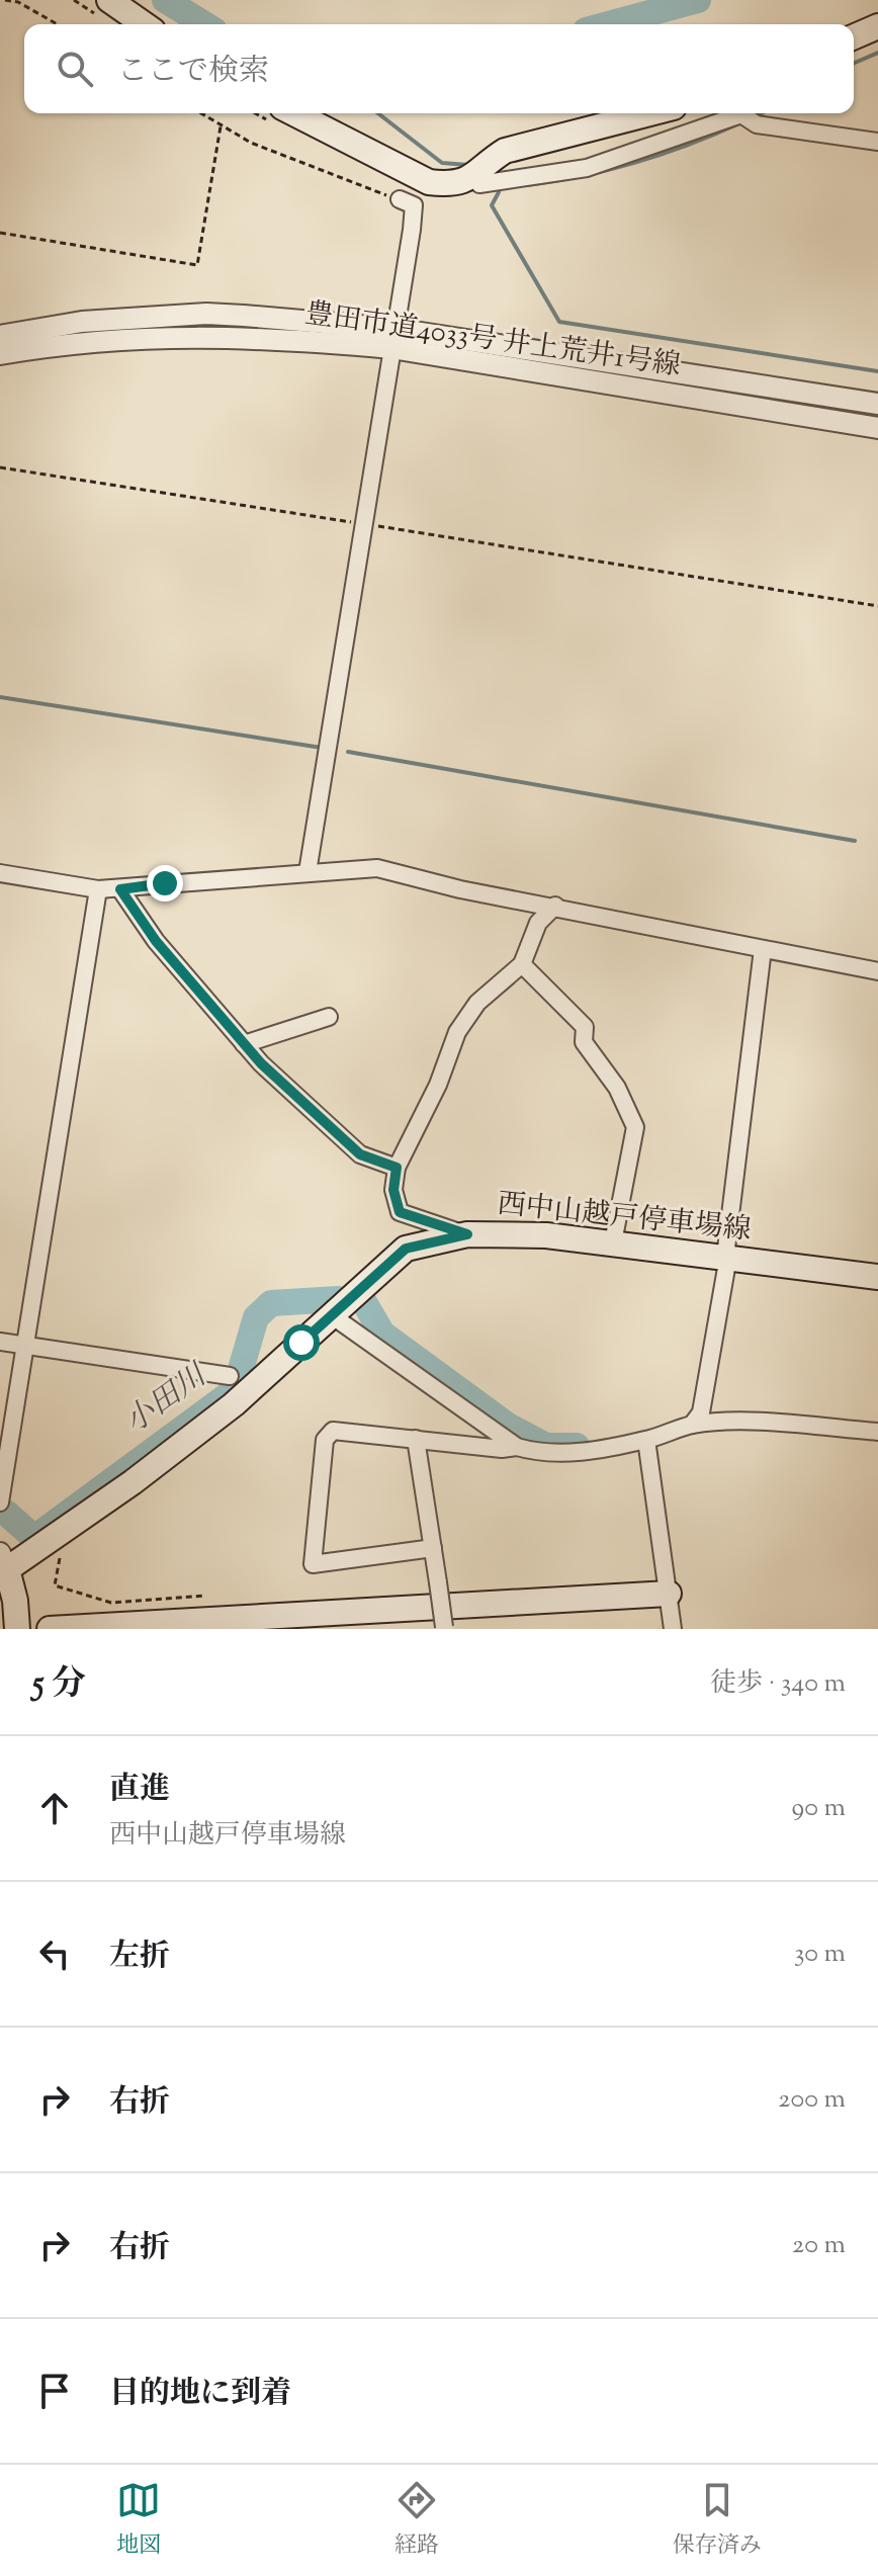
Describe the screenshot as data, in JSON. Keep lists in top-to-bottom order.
{
  "streets": {
    "main road": ["西中山越戸停車場線"],
    "street": ["豊田市道4033号 井上荒井1号線"]
  },
  "water": ["小田川"],
  "page": {
    "search": "ここで検索",
    "heading": ["5 分", "徒歩 · 340 m"],
    "list": [
      ["直進", "西中山越戸停車場線", "90 m"],
      ["左折", "30 m"],
      ["右折", "200 m"],
      ["右折", "20 m"],
      "目的地に到着"
    ],
    "nav": ["地図", "経路", "保存済み"]
  }
}
